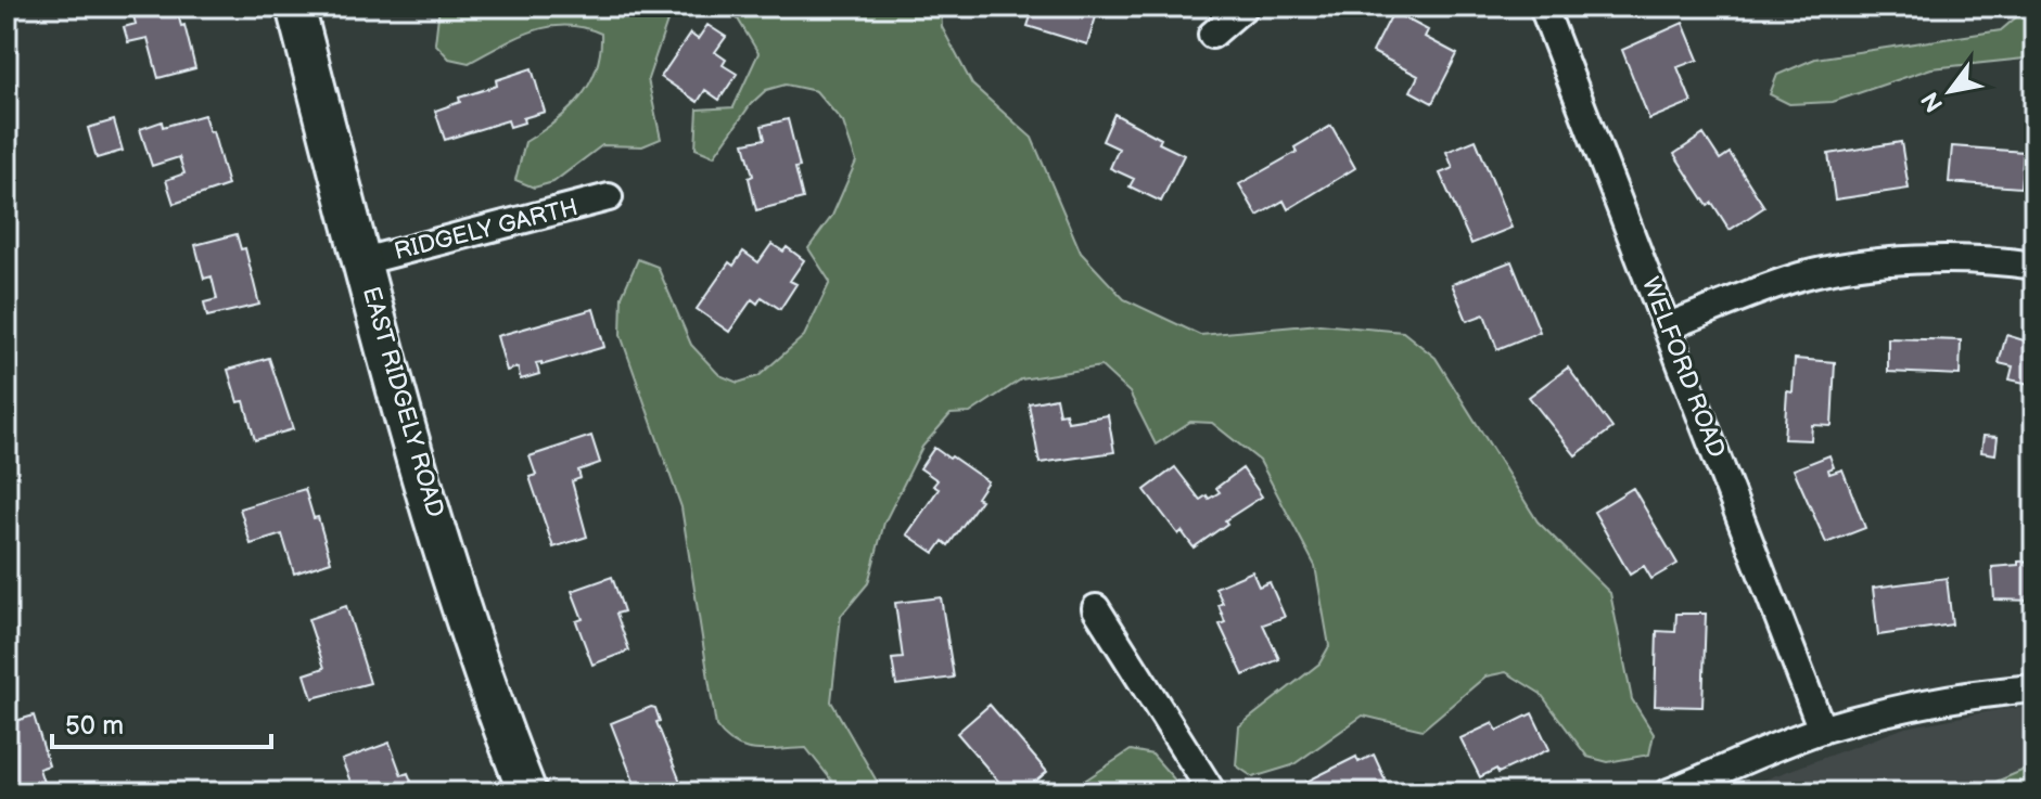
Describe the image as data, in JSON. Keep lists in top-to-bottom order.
{
  "streets": {
    "street": ["RIDGELY GARTH", "WELFORD ROAD", "EAST RIDGELY ROAD"]
  },
  "crossings": [
    ["RIDGELY GARTH", "EAST RIDGELY ROAD"]
  ],
  "scale_bar": "50 m",
  "north": "bottom left"
}
